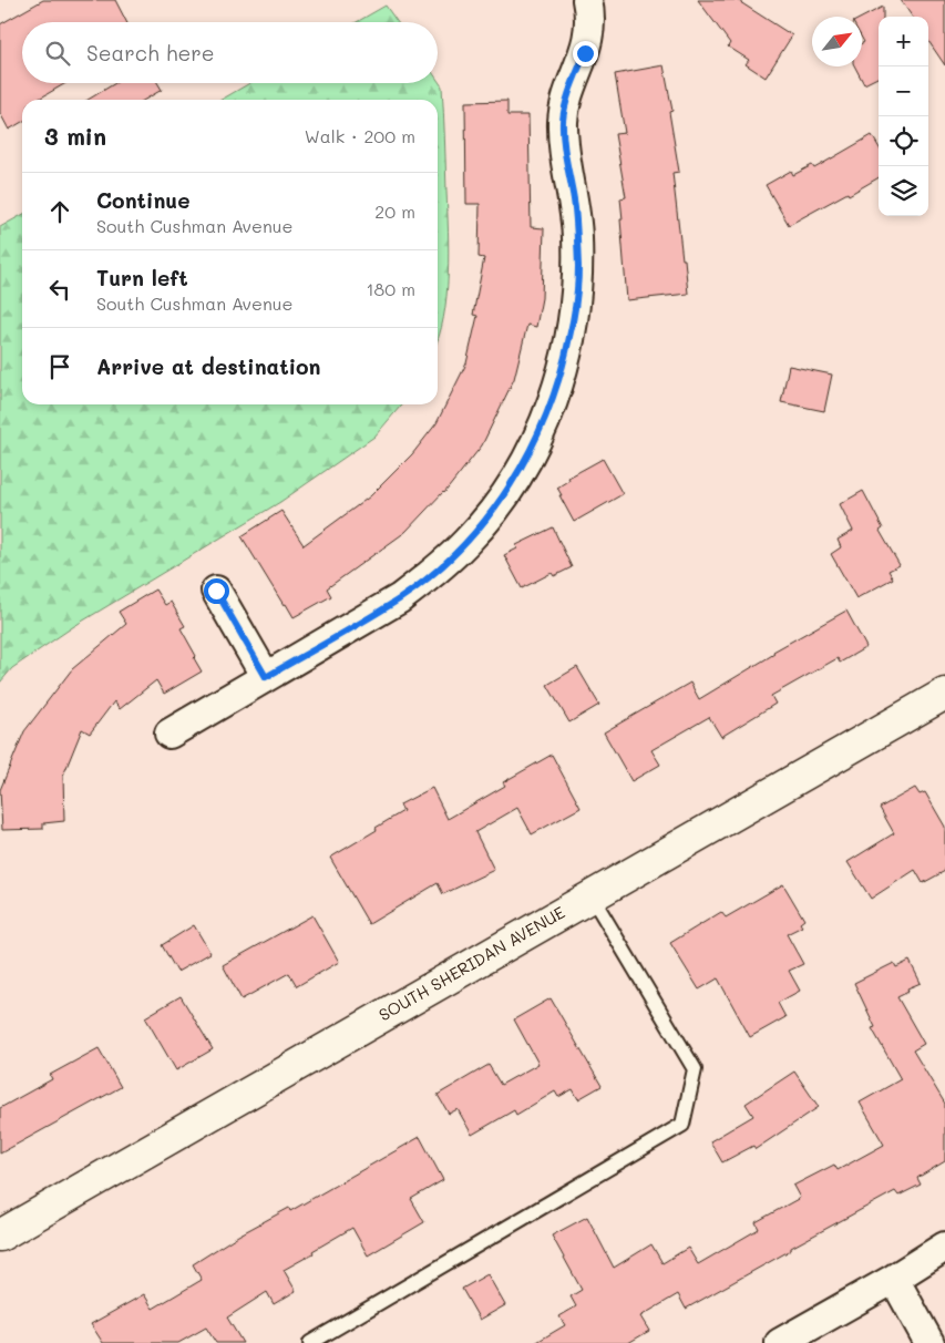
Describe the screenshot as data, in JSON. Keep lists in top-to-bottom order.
{
  "streets": {
    "street": ["SOUTH SHERIDAN AVENUE"]
  },
  "north": "top right",
  "page": {
    "map_buttons": ["+", "−"],
    "search": "Search here",
    "heading": ["3 min", "Walk · 200 m"],
    "list": [
      ["Continue", "South Cushman Avenue", "20 m"],
      ["Turn left", "South Cushman Avenue", "180 m"],
      "Arrive at destination"
    ]
  }
}
